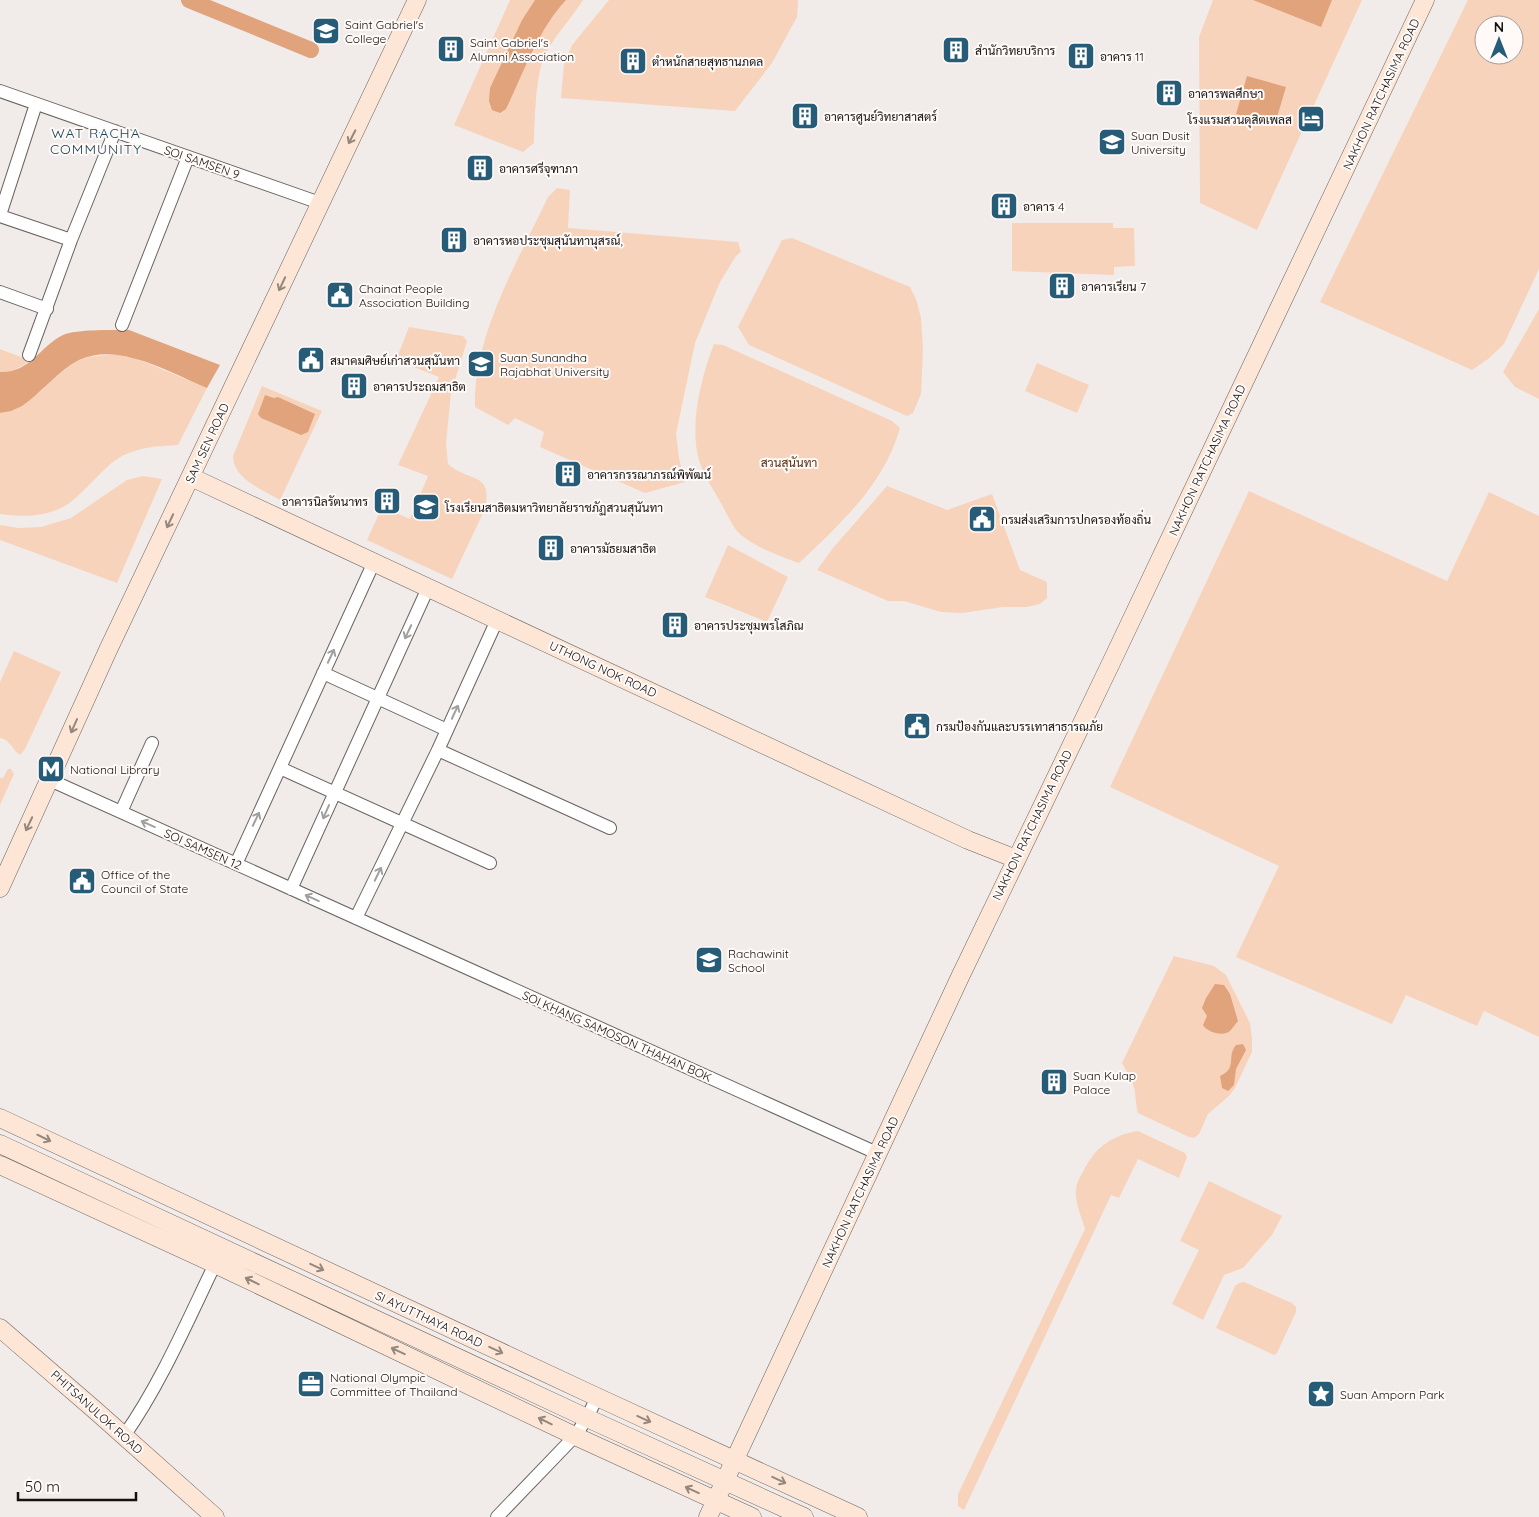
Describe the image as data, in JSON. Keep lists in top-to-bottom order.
{
  "streets": {
    "main road": [
      "NAKHON RATCHASIMA ROAD",
      "SAM SEN ROAD",
      "UTHONG NOK ROAD",
      "SI AYUTTHAYA ROAD",
      "PHITSANULOK ROAD"
    ],
    "street": ["SOI SAMSEN 9", "SOI SAMSEN 12", "SOI KHANG SAMOSON THAHAN BOK"]
  },
  "crossings": [
    ["NAKHON RATCHASIMA ROAD", "UTHONG NOK ROAD"],
    ["NAKHON RATCHASIMA ROAD", "SOI KHANG SAMOSON THAHAN BOK"],
    ["NAKHON RATCHASIMA ROAD", "SI AYUTTHAYA ROAD"],
    ["SOI SAMSEN 9", "SAM SEN ROAD"],
    ["SAM SEN ROAD", "UTHONG NOK ROAD"],
    ["SAM SEN ROAD", "SOI SAMSEN 12"],
    ["SOI SAMSEN 12", "SOI KHANG SAMOSON THAHAN BOK"]
  ],
  "one_way": ["SAM SEN ROAD"],
  "districts": ["WAT RACHA COMMUNITY"],
  "parks": ["สวนสุนันทา"],
  "places": {
    "school or university": [
      "Saint Gabriel's College",
      "Suan Dusit University",
      "Suan Sunandha Rajabhat University",
      "โรงเรียนสาธิตมหาวิทยาลัยราชภัฏสวนสุนันทา",
      "Rachawinit School"
    ],
    "building": [
      "Saint Gabriel's Alumni Association",
      "สำนักวิทยบริการ",
      "อาคาร 11",
      "ตำหนักสายสุทธานภดล",
      "อาคารพลศึกษา",
      "อาคารศูนย์วิทยาสาสตร์",
      "อาคารศรีจุฑาภา",
      "อาคาร 4",
      "อาคารหอประชุมสุนันทานุสรณ์,",
      "อาคารเรียน 7",
      "อาคารประถมสาธิต",
      "อาคารกรรณาภรณ์พิพัฒน์",
      "อาคารนิลรัตนาทร",
      "อาคารมัธยมสาธิต",
      "อาคารประชุมพรโสภิณ",
      "Suan Kulap Palace"
    ],
    "hotel": ["โรงแรมสวนดุสิตเพลส"],
    "public building": [
      "Chainat People Association Building",
      "สมาคมศิษย์เก่าสวนสุนันทา",
      "กรมส่งเสริมการปกครองท้องถิ่น",
      "กรมป้องกันและบรรเทาสาธารณภัย",
      "Office of the Council of State"
    ],
    "metro station": ["National Library"],
    "office": ["National Olympic Committee of Thailand"],
    "place": ["Suan Amporn Park"]
  },
  "scale_bar": "50 m",
  "north": "top"
}
